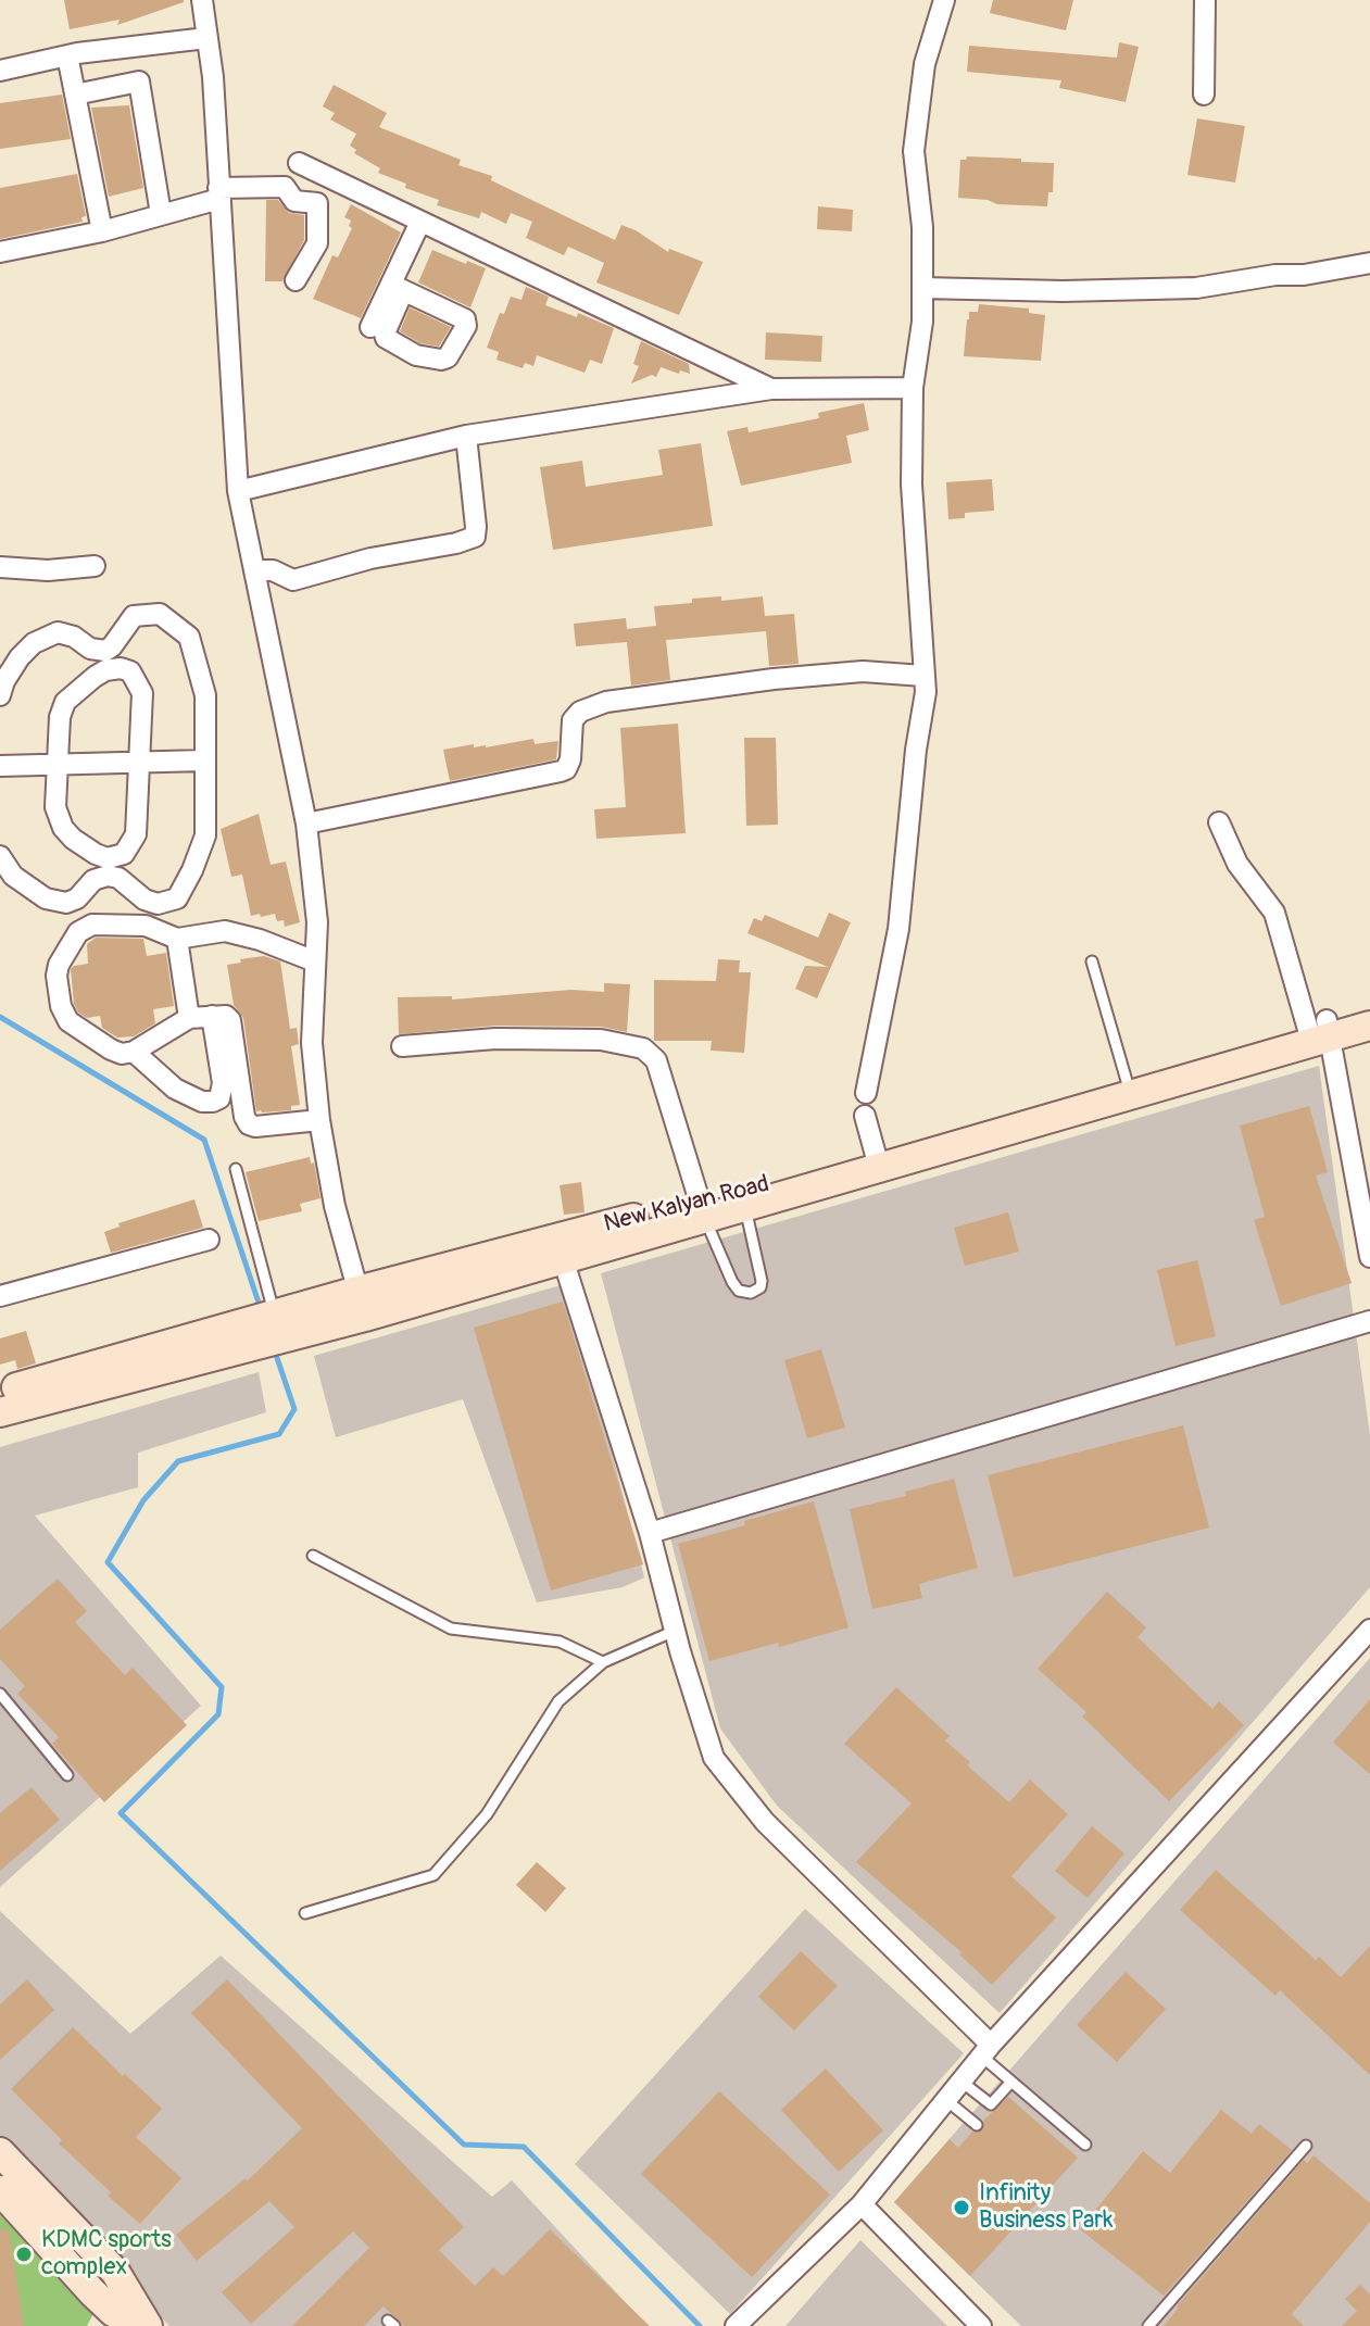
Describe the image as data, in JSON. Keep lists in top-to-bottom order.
{
  "streets": {
    "street": ["New Kalyan Road"]
  },
  "places": ["Infinity Business Park", "KDMC sports complex"]
}
